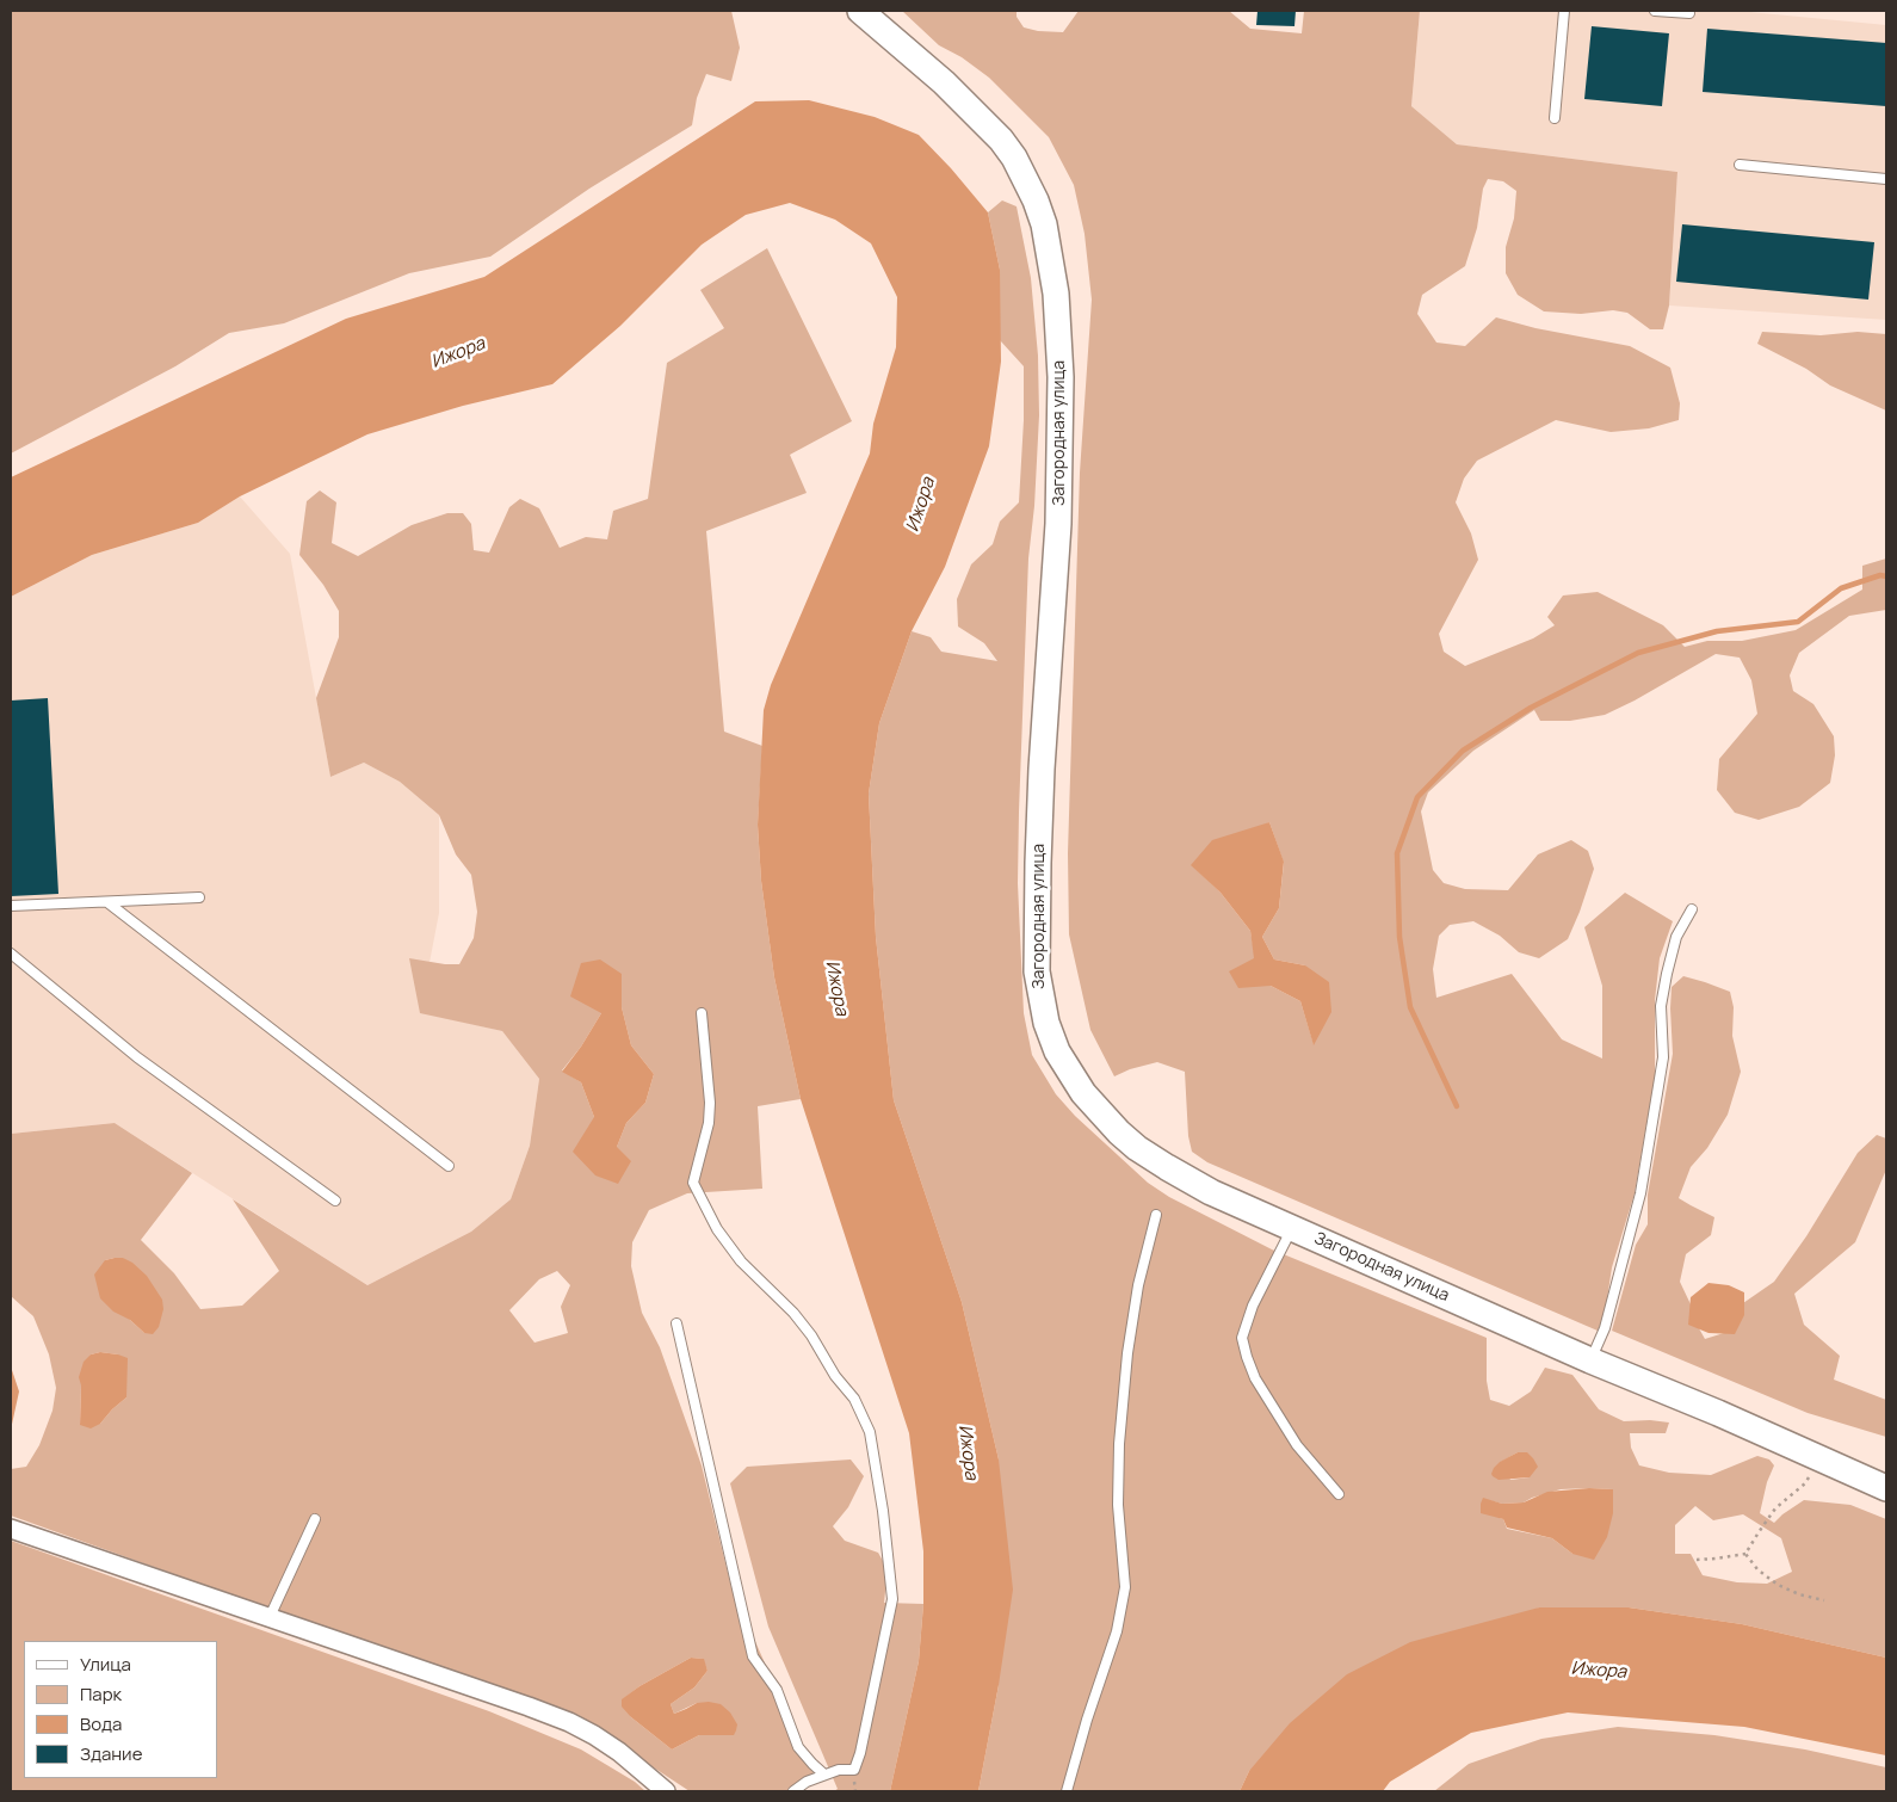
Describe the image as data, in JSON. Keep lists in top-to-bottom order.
{
  "streets": {
    "main road": ["Загородная улица"]
  },
  "water": ["Ижора"],
  "legend": [
    "Улица",
    "Парк",
    "Вода",
    "Здание"
  ]
}
